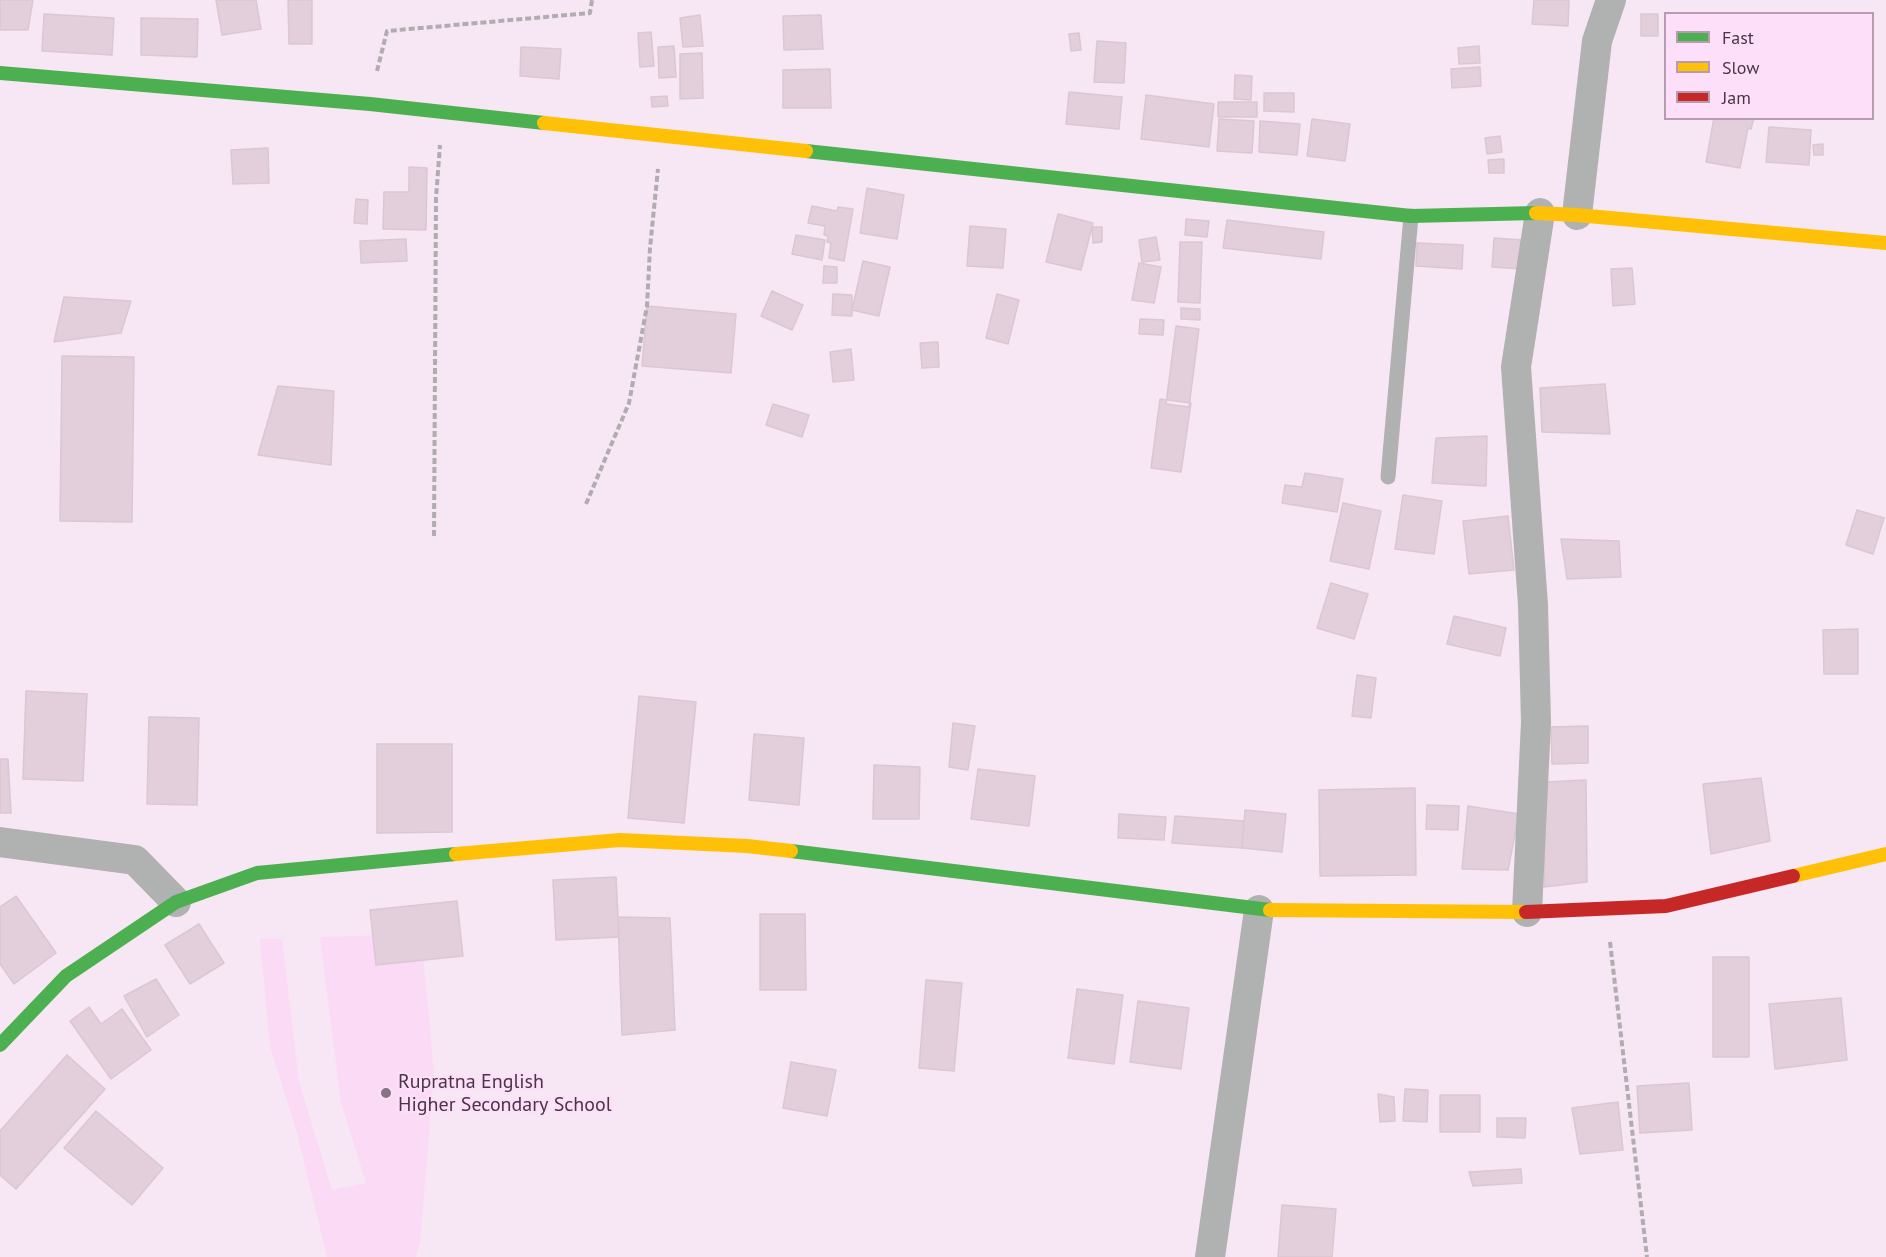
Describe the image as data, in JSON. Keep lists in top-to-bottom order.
{
  "places": ["Rupratna English Higher Secondary School"],
  "legend": ["Fast", "Slow", "Jam"]
}
